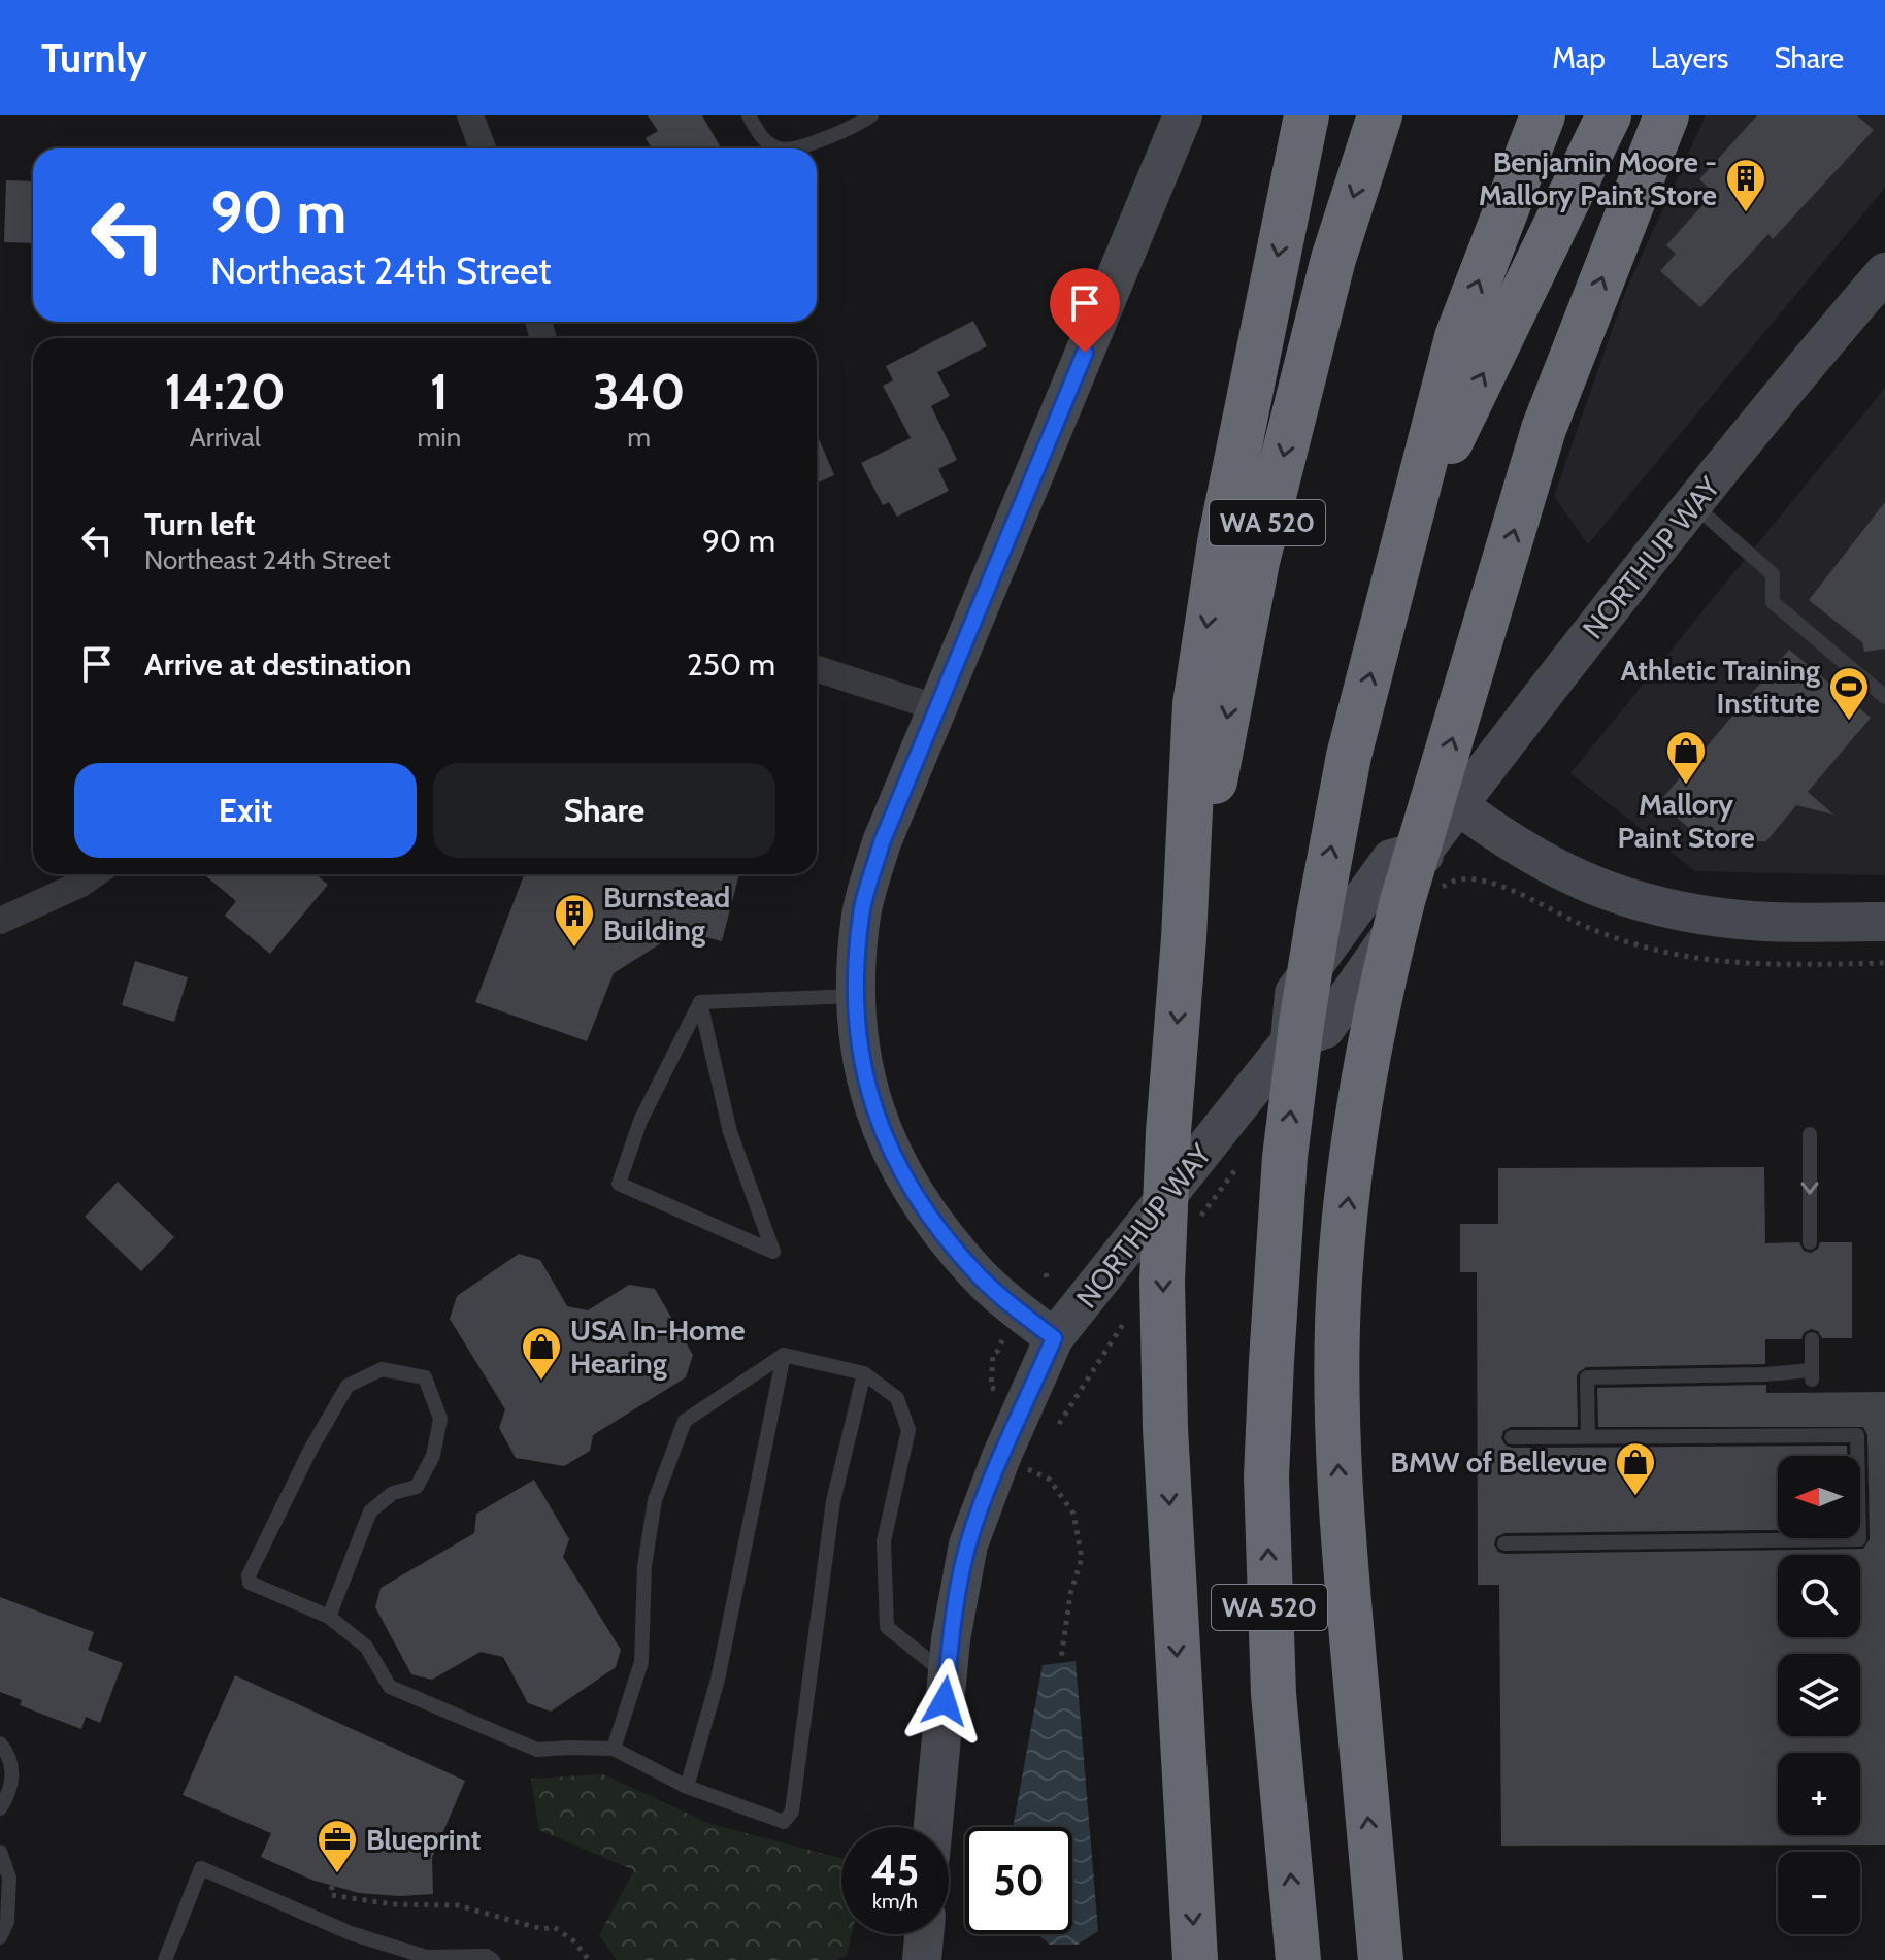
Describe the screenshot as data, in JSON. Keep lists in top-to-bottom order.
{
  "streets": {
    "highway": ["WA 520"],
    "main road": ["NORTHUP WAY"]
  },
  "places": {
    "building": ["Benjamin Moore - Mallory Paint Store", "Burnstead Building"],
    "sports": ["Athletic Training Institute"],
    "shop": ["Mallory Paint Store", "USA In-Home Hearing", "BMW of Bellevue"],
    "office": ["Blueprint"]
  },
  "north": "left",
  "page": {
    "header": "Turnly",
    "nav": ["Map", "Layers", "Share"],
    "turn": ["90 m", "Northeast 24th Street"],
    "eta": [
      "14:20",
      "Arrival",
      "1",
      "min",
      "340",
      "m"
    ],
    "list": [
      {
        "name": "Turn left",
        "note": "Northeast 24th Street",
        "value": "90 m"
      },
      {
        "name": "Arrive at destination",
        "value": "250 m"
      }
    ],
    "buttons": ["Exit", "Share"],
    "map_buttons": ["+", "−"],
    "speed": "45 km/h",
    "limit": "50"
  }
}
